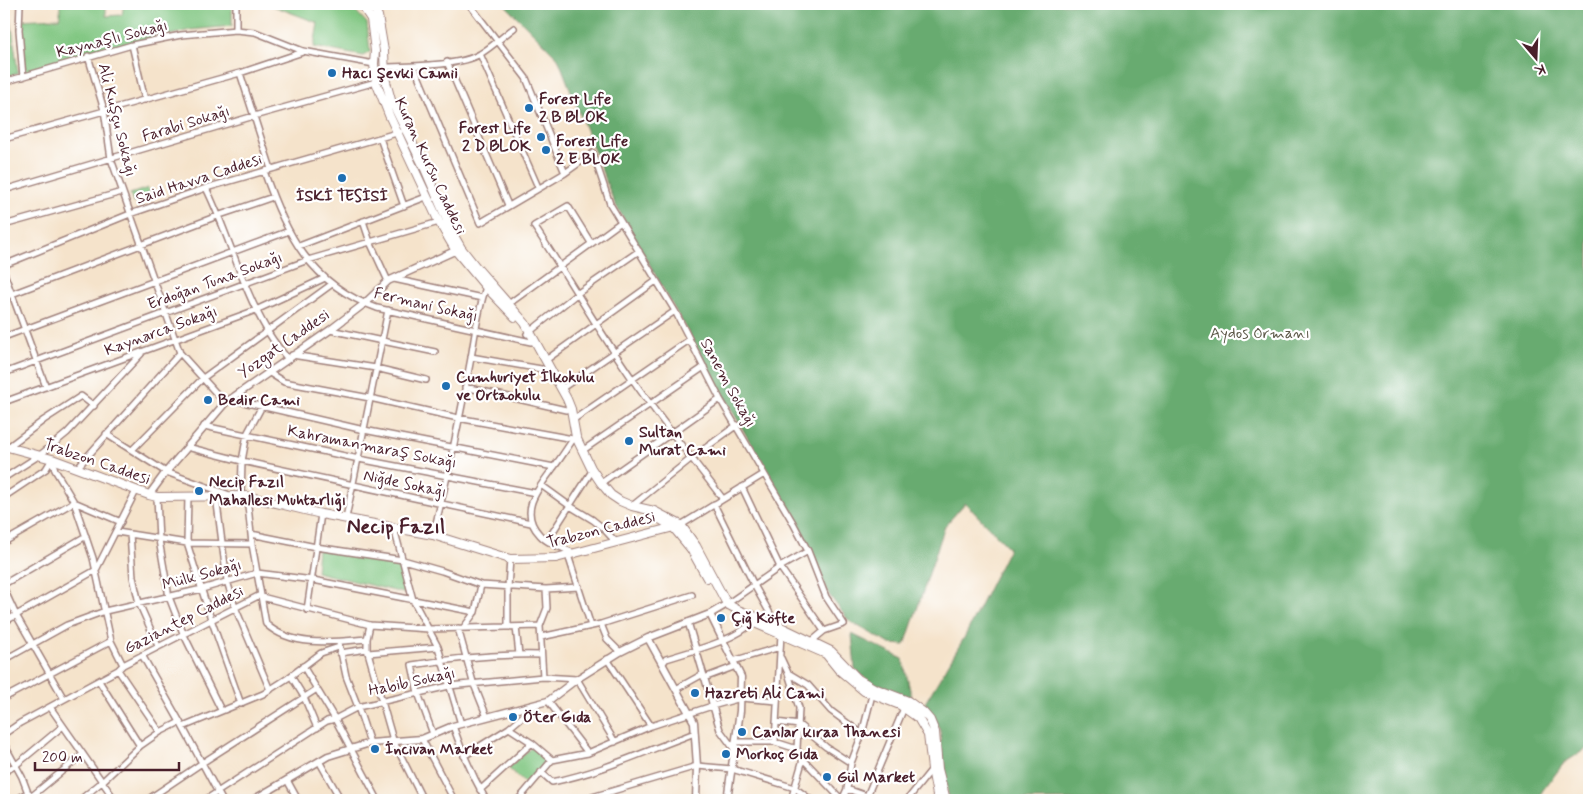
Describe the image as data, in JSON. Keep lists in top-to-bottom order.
{
  "streets": {
    "main road": ["Kuran Kursu Caddesi", "Trabzon Caddesi"],
    "street": [
      "Kaynaşlı Sokağı",
      "Ali Kuşçu Sokağı",
      "Farabi Sokağı",
      "Said Havva Caddesi",
      "Erdoğan Tuna Sokağı",
      "Fermani Sokağı",
      "Kaynarca Sokağı",
      "Yozgat Caddesi",
      "Sanem Sokağı",
      "Kahramanmaraş Sokağı",
      "Niğde Sokağı",
      "Mülk Sokağı",
      "Gaziantep Caddesi",
      "Habib Sokağı"
    ]
  },
  "crossings": [
    ["Kaynaşlı Sokağı", "Ali Kuşçu Sokağı"],
    ["Kaynaşlı Sokağı", "Kuran Kursu Caddesi"],
    ["Ali Kuşçu Sokağı", "Farabi Sokağı"],
    ["Ali Kuşçu Sokağı", "Said Havva Caddesi"],
    ["Ali Kuşçu Sokağı", "Erdoğan Tuna Sokağı"],
    ["Ali Kuşçu Sokağı", "Kaynarca Sokağı"],
    ["Ali Kuşçu Sokağı", "Yozgat Caddesi"],
    ["Farabi Sokağı", "Kuran Kursu Caddesi"],
    ["Kuran Kursu Caddesi", "Said Havva Caddesi"],
    ["Kuran Kursu Caddesi", "Erdoğan Tuna Sokağı"],
    ["Kuran Kursu Caddesi", "Fermani Sokağı"],
    ["Kuran Kursu Caddesi", "Yozgat Caddesi"],
    ["Kuran Kursu Caddesi", "Trabzon Caddesi"],
    ["Said Havva Caddesi", "Fermani Sokağı"],
    ["Erdoğan Tuna Sokağı", "Fermani Sokağı"],
    ["Fermani Sokağı", "Kaynarca Sokağı"],
    ["Fermani Sokağı", "Yozgat Caddesi"],
    ["Yozgat Caddesi", "Kahramanmaraş Sokağı"],
    ["Yozgat Caddesi", "Trabzon Caddesi"],
    ["Yozgat Caddesi", "Niğde Sokağı"]
  ],
  "districts": ["Necip Fazıl"],
  "parks": ["Aydos Ormanı"],
  "places": [
    "Hacı Şevki Camii",
    "Forest Life 2 B BLOK",
    "Forest Life 2 D BLOK",
    "Forest Life 2 E BLOK",
    "İSKİ TESİSİ",
    "Cumhuriyet İlkokulu ve Ortaokulu",
    "Bedir Cami",
    "Sultan Murat Cami",
    "Necip Fazıl Mahallesi Muhtarlığı",
    "Çiğ Köfte",
    "Hazreti Ali Cami",
    "Öter Gıda",
    "Canlar kıraa Thanesi",
    "İncivan Market",
    "Morkoç Gıda",
    "Gül Market"
  ],
  "scale_bar": "200 m",
  "north": "bottom"
}
